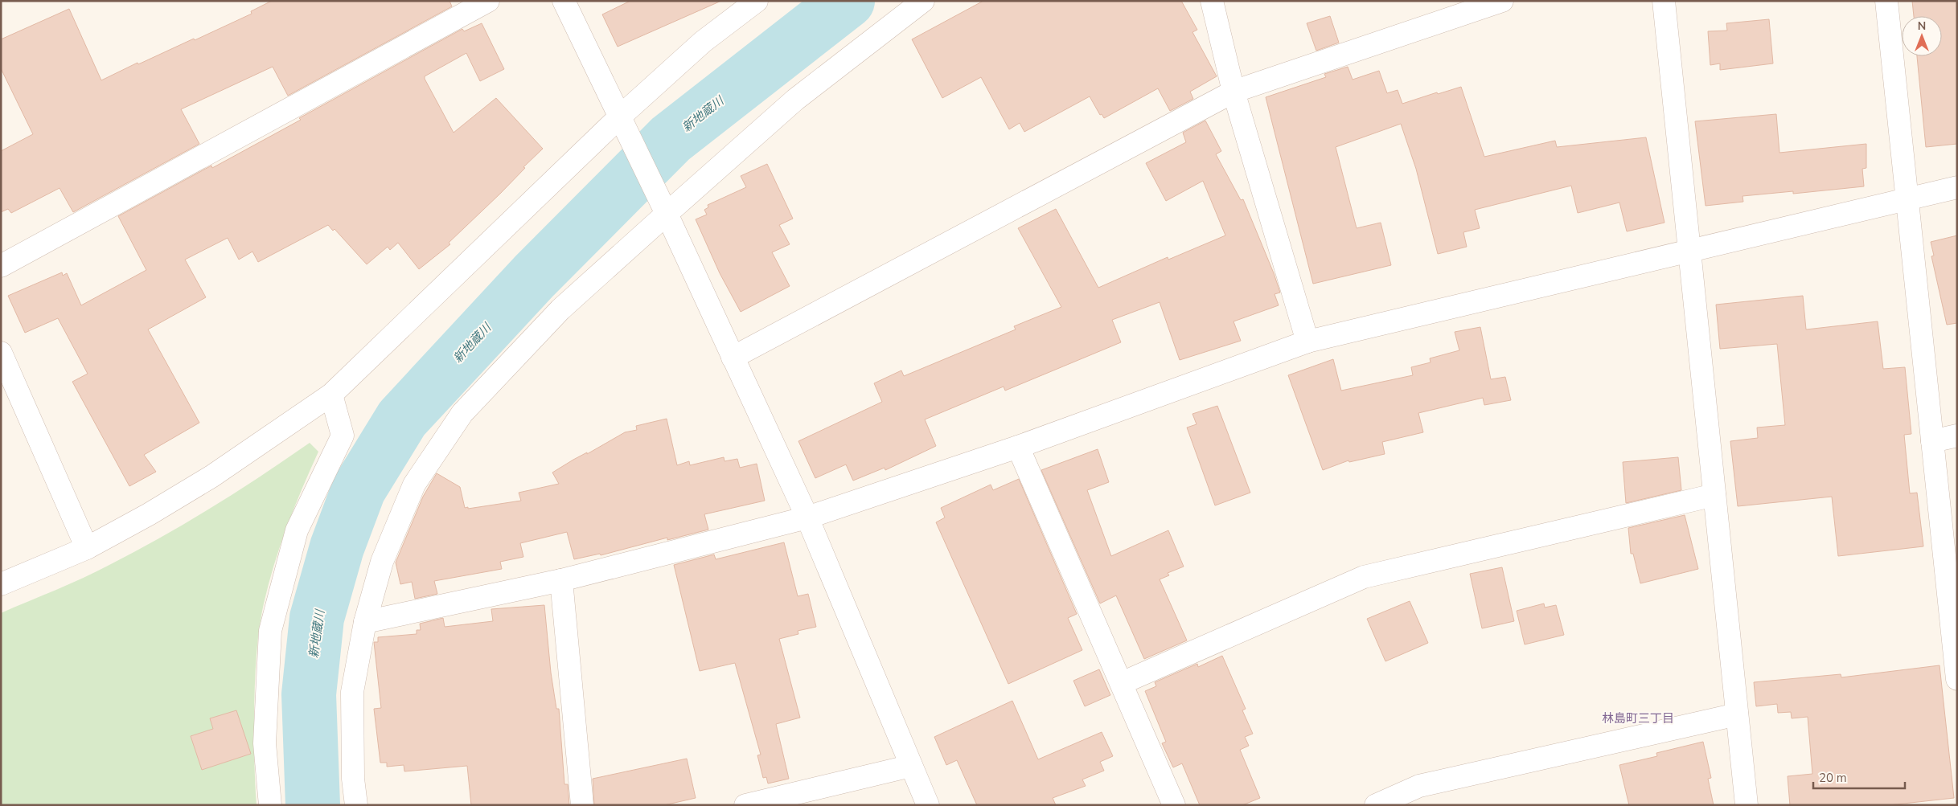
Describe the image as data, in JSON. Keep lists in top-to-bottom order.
{
  "districts": ["林島町三丁目"],
  "water": ["新地蔵川"],
  "scale_bar": "20 m",
  "north": "top"
}
